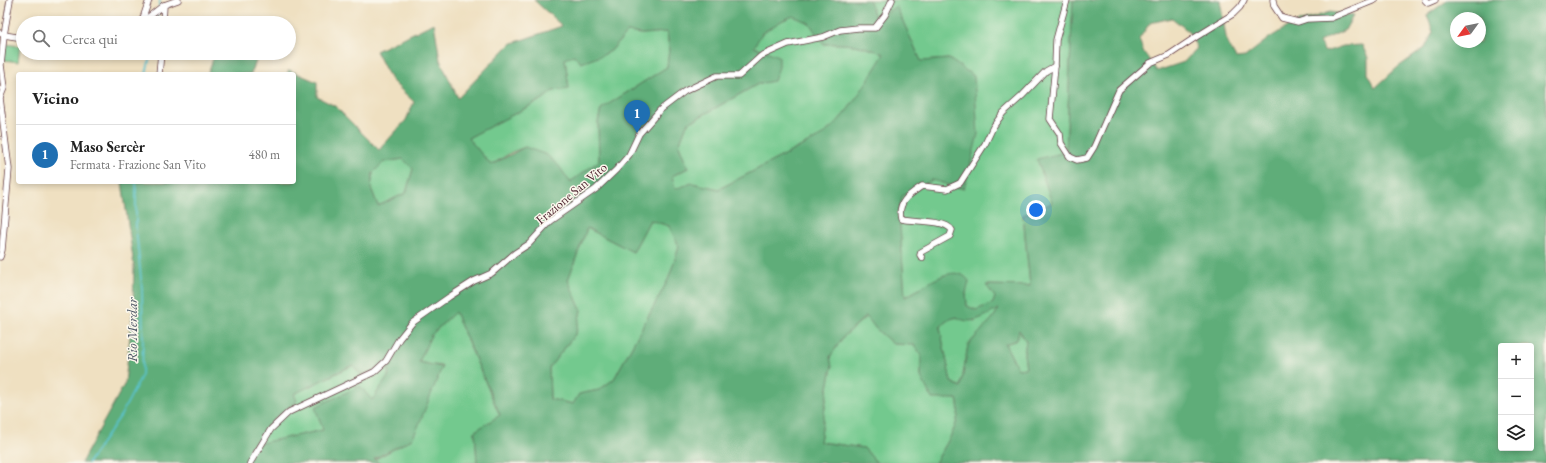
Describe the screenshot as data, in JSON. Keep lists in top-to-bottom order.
{
  "streets": {
    "street": ["Frazione San Vito"]
  },
  "water": ["Rio Merdar"],
  "north": "bottom left",
  "page": {
    "search": "Cerca qui",
    "heading": "Vicino",
    "pins": "1",
    "list": [
      {
        "mark": "1",
        "name": "Maso Sercèr",
        "note": "Fermata · Frazione San Vito",
        "value": "480 m"
      }
    ],
    "map_buttons": ["+", "−"]
  }
}
